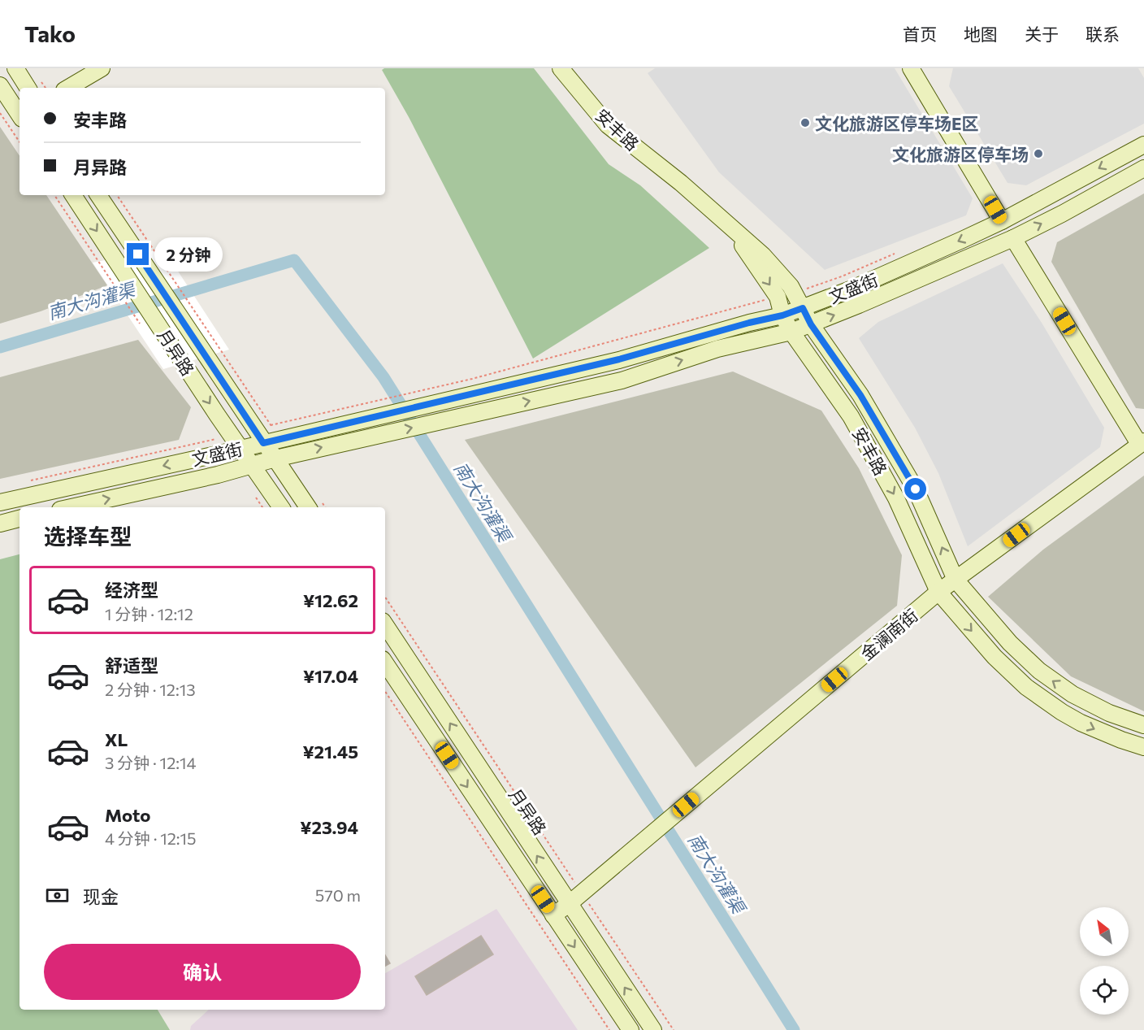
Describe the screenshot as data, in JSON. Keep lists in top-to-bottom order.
{
  "streets": {
    "main road": [
      "安丰路",
      "文盛街",
      "月异路",
      "金澜南街"
    ]
  },
  "crossings": [
    ["安丰路", "文盛街"],
    ["安丰路", "金澜南街"],
    ["文盛街", "月异路"],
    ["月异路", "金澜南街"]
  ],
  "water": ["南大沟灌渠"],
  "places": ["文化旅游区停车场E区", "文化旅游区停车场"],
  "north": "top left",
  "page": {
    "header": "Tako",
    "nav": [
      "首页",
      "地图",
      "关于",
      "联系"
    ],
    "banner": ["安丰路", "月异路"],
    "bubble": "2 分钟",
    "heading": "选择车型",
    "list": [
      {
        "name": "经济型",
        "note": "1 分钟 · 12:12",
        "value": "¥12.62"
      },
      {
        "name": "舒适型",
        "note": "2 分钟 · 12:13",
        "value": "¥17.04"
      },
      {
        "name": "XL",
        "note": "3 分钟 · 12:14",
        "value": "¥21.45"
      },
      {
        "name": "Moto",
        "note": "4 分钟 · 12:15",
        "value": "¥23.94"
      }
    ],
    "pay": ["现金", "570 m"],
    "buttons": "确认"
  }
}
